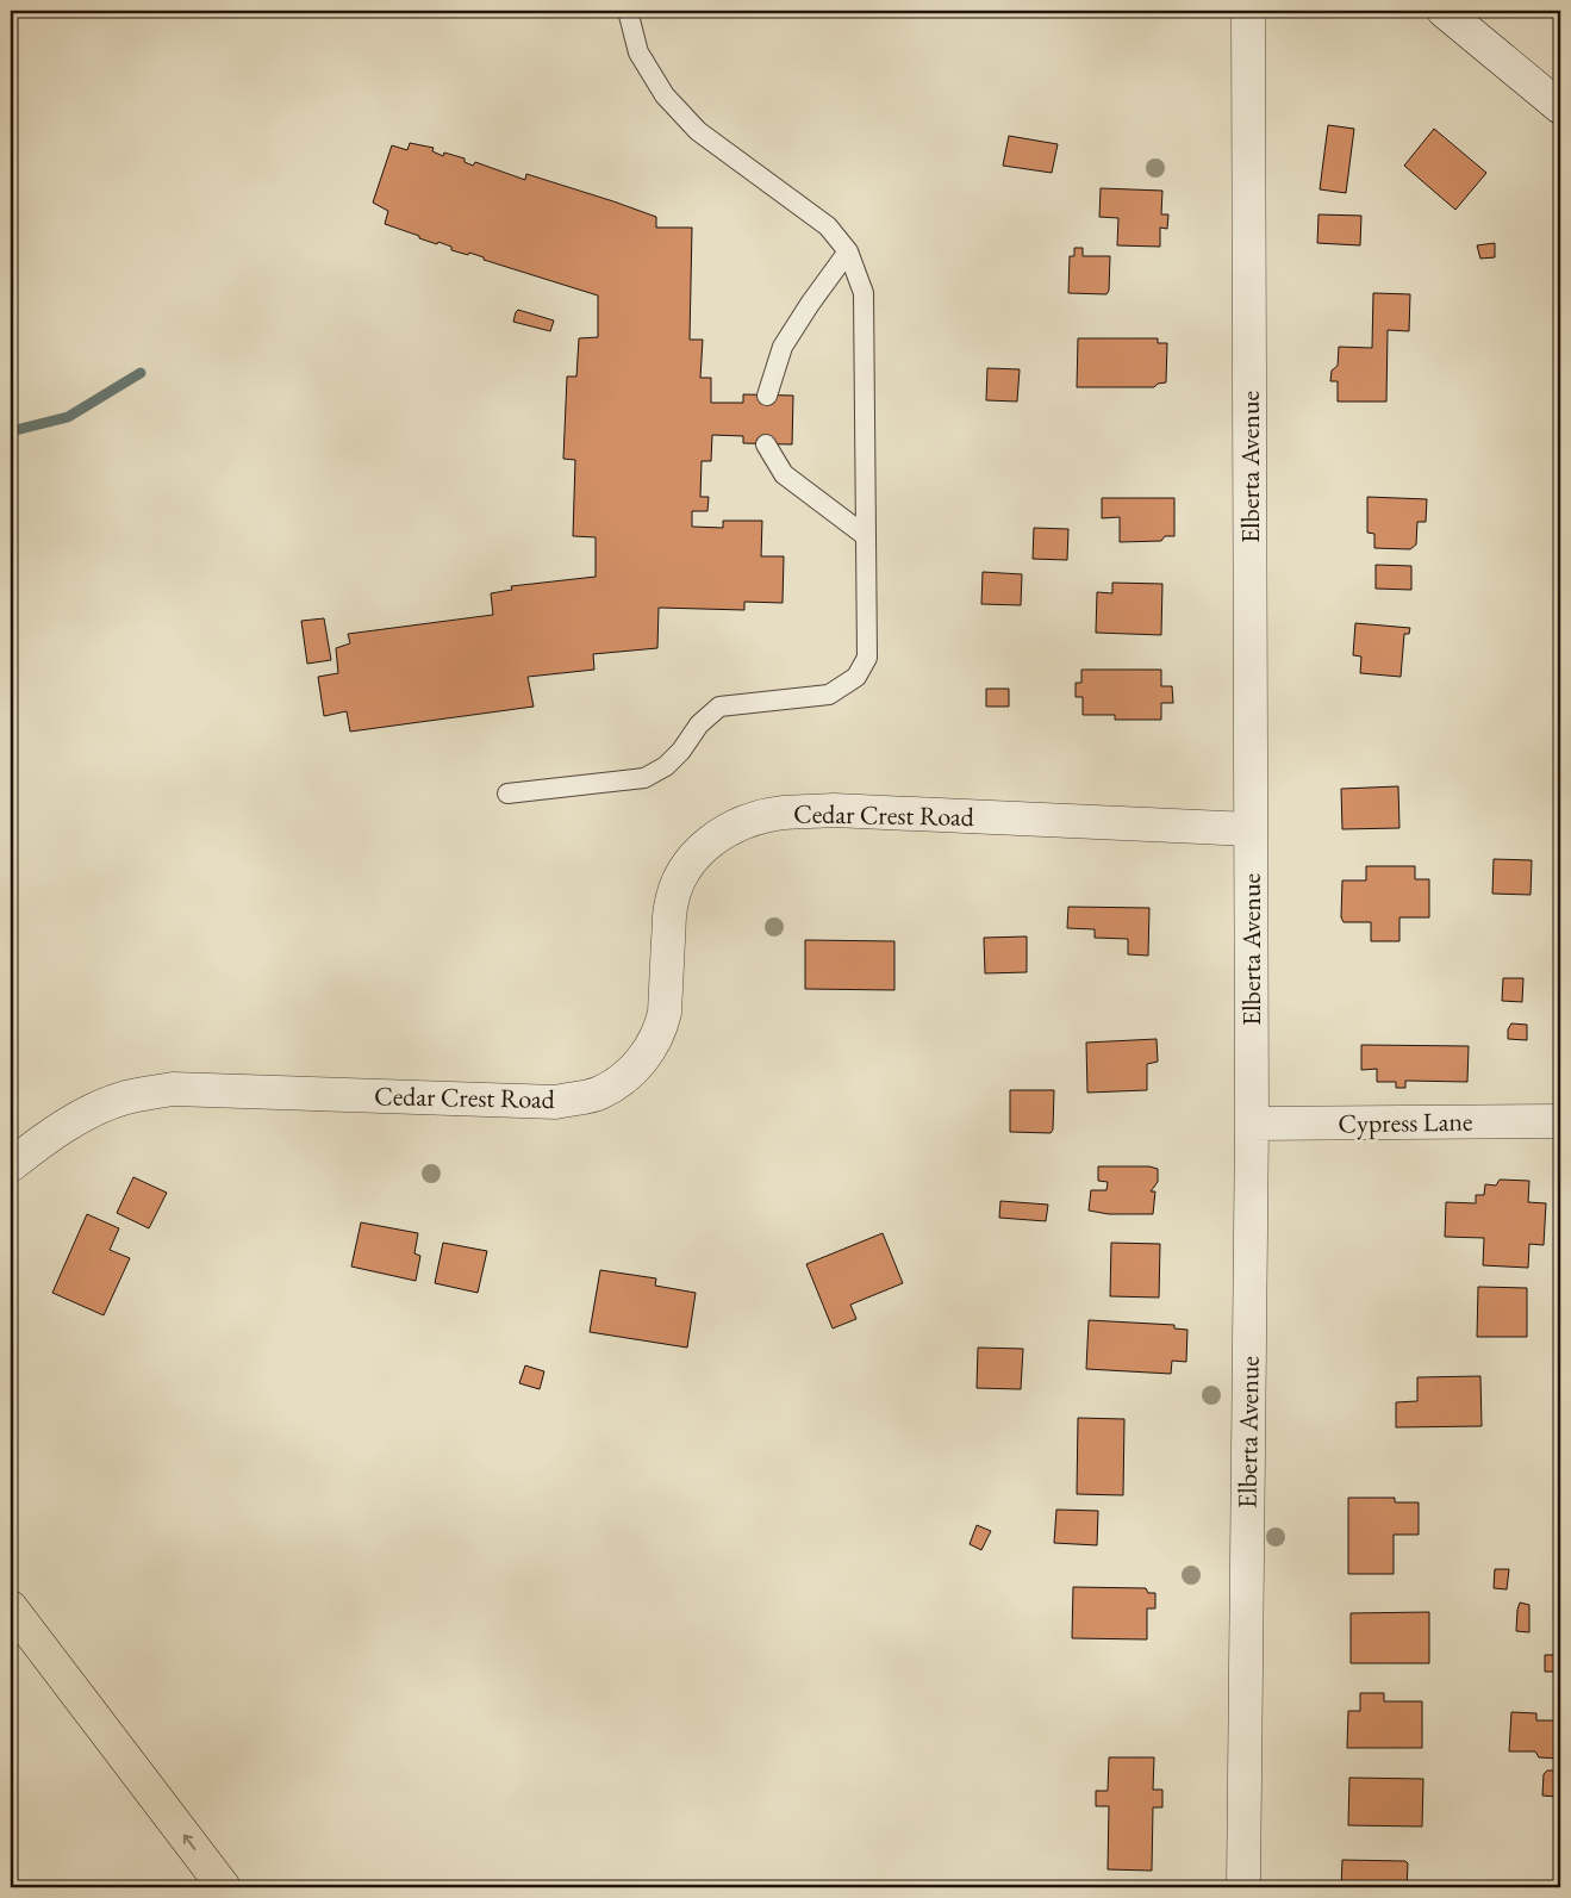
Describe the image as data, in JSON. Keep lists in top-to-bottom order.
{
  "streets": {
    "street": ["Elberta Avenue", "Cedar Crest Road", "Cypress Lane"]
  },
  "crossings": [
    ["Elberta Avenue", "Cedar Crest Road"],
    ["Elberta Avenue", "Cypress Lane"]
  ]
}
